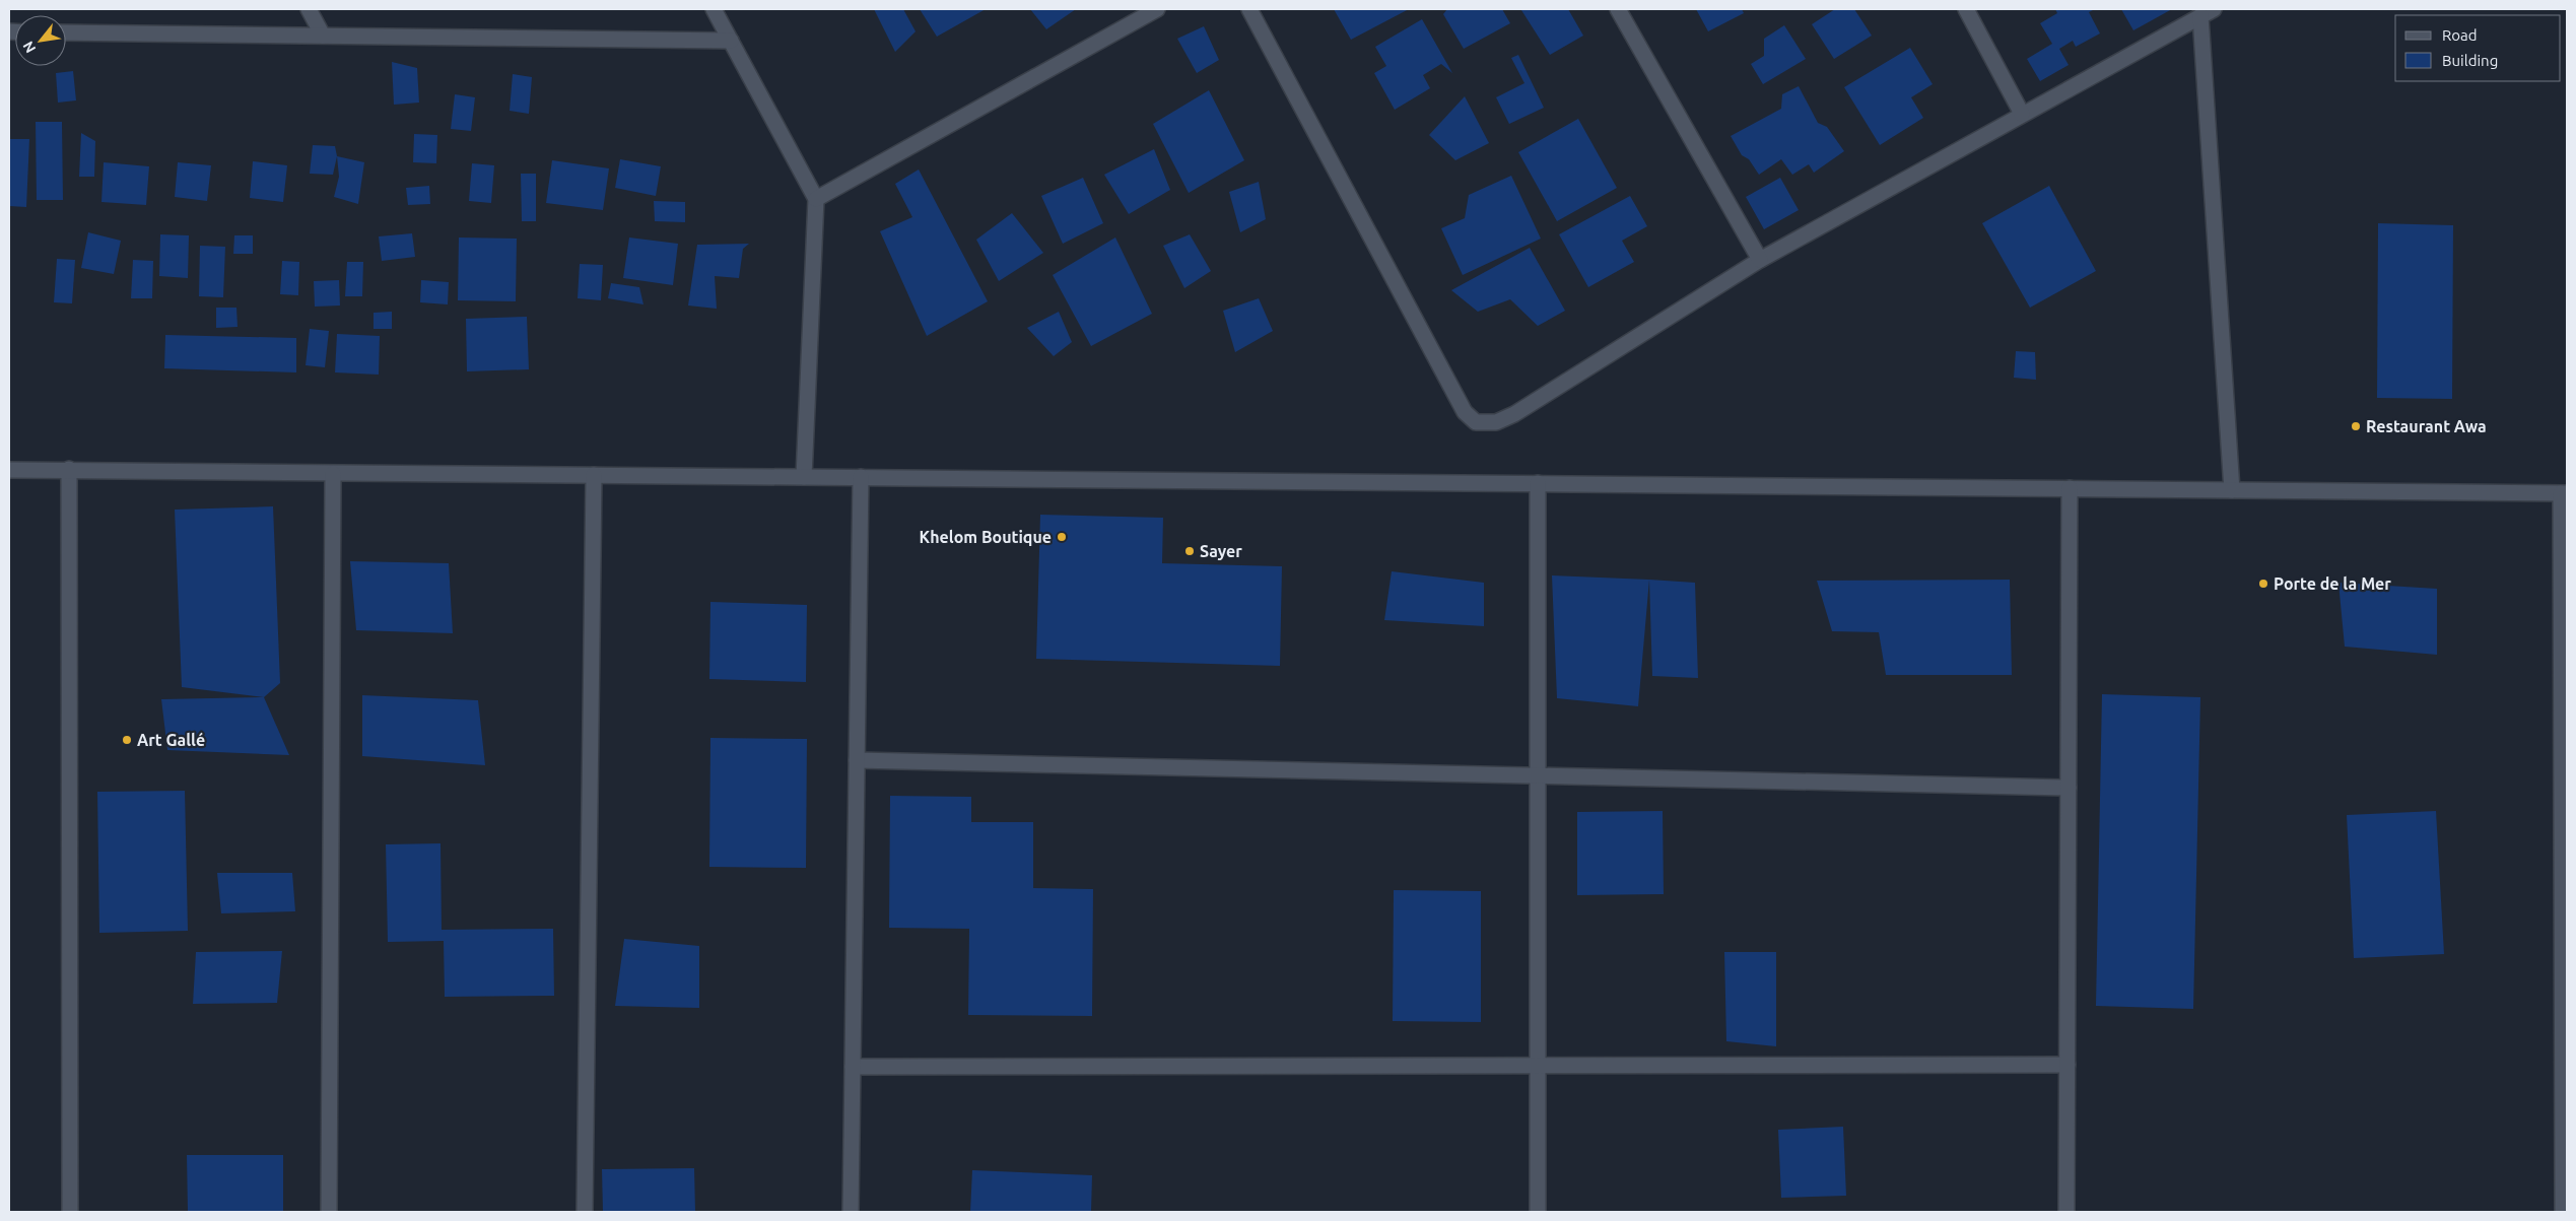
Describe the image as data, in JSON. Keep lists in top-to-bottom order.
{
  "places": [
    "Restaurant Awa",
    "Khelom Boutique",
    "Sayer",
    "Porte de la Mer",
    "Art Gallé"
  ],
  "legend": ["Road", "Building"],
  "north": "bottom left"
}
